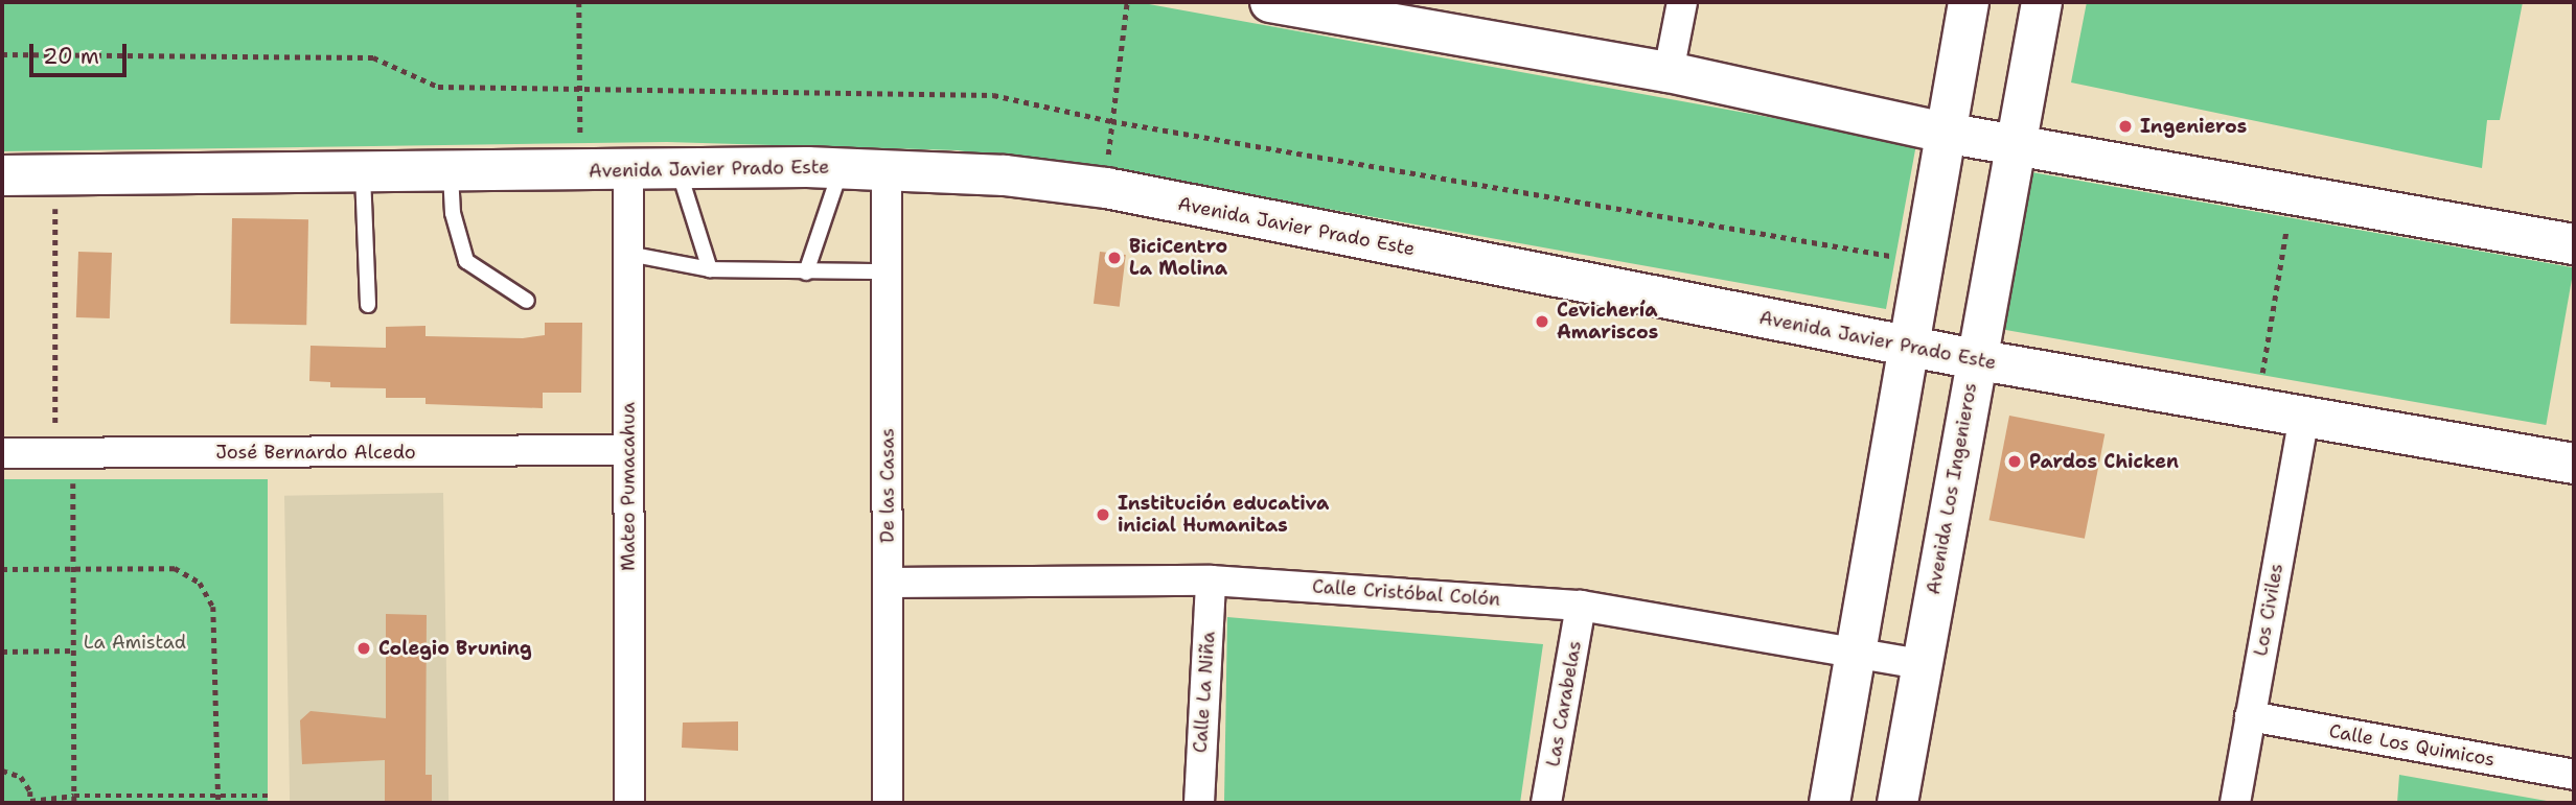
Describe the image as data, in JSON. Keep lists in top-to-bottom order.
{
  "streets": {
    "main road": ["Avenida Javier Prado Este", "Avenida Los Ingenieros"],
    "street": [
      "José Bernardo Alcedo",
      "De las Casas",
      "Mateo Pumacahua",
      "Calle Cristóbal Colón",
      "Los Civiles",
      "Calle La Niña",
      "Las Carabelas",
      "Calle Los Quimicos"
    ]
  },
  "crossings": [
    ["Avenida Javier Prado Este", "De las Casas"],
    ["Avenida Javier Prado Este", "Mateo Pumacahua"],
    ["Avenida Javier Prado Este", "Avenida Los Ingenieros"],
    ["Avenida Javier Prado Este", "Los Civiles"],
    ["José Bernardo Alcedo", "Mateo Pumacahua"],
    ["De las Casas", "Calle Cristóbal Colón"],
    ["Avenida Los Ingenieros", "Calle Cristóbal Colón"],
    ["Calle Cristóbal Colón", "Calle La Niña"],
    ["Calle Cristóbal Colón", "Las Carabelas"],
    ["Los Civiles", "Calle Los Quimicos"]
  ],
  "parks": ["La Amistad"],
  "places": [
    "Ingenieros",
    "BiciCentro La Molina",
    "Cevichería Amariscos",
    "Pardos Chicken",
    "Institución educativa inicial Humanitas",
    "Colegio Bruning"
  ],
  "scale_bar": "20 m"
}
